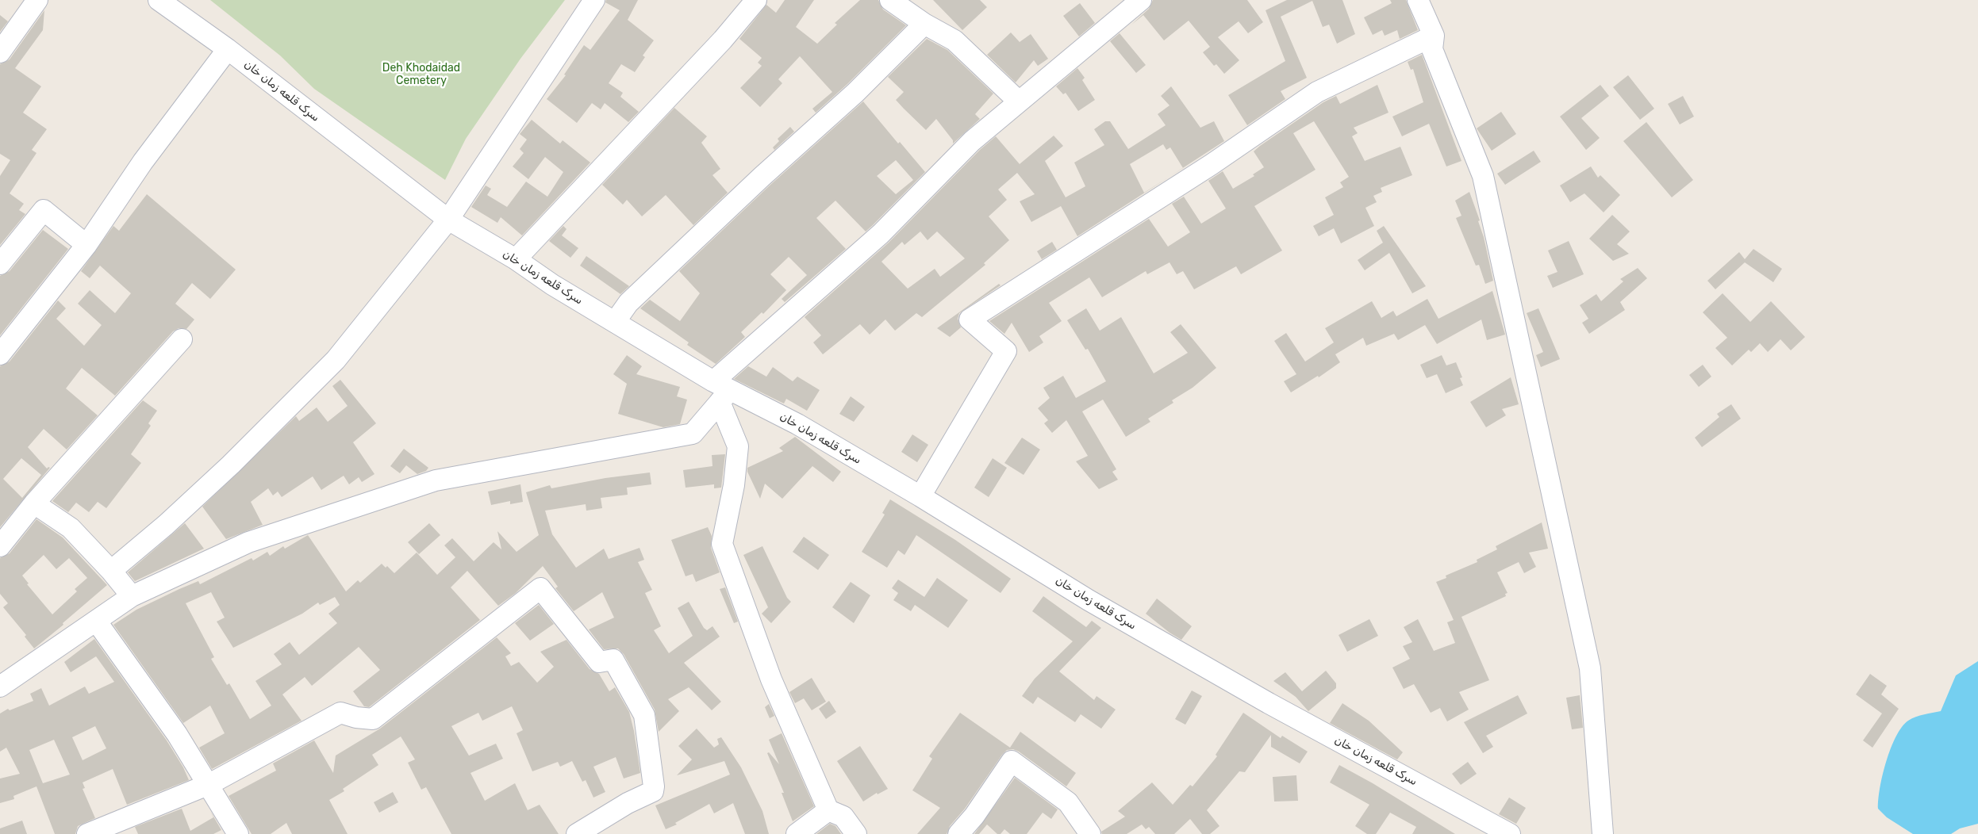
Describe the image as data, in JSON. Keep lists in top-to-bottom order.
{
  "streets": {
    "street": ["سرک قلعه زمان خان"]
  },
  "parks": ["Deh Khodaidad Cemetery"]
}
